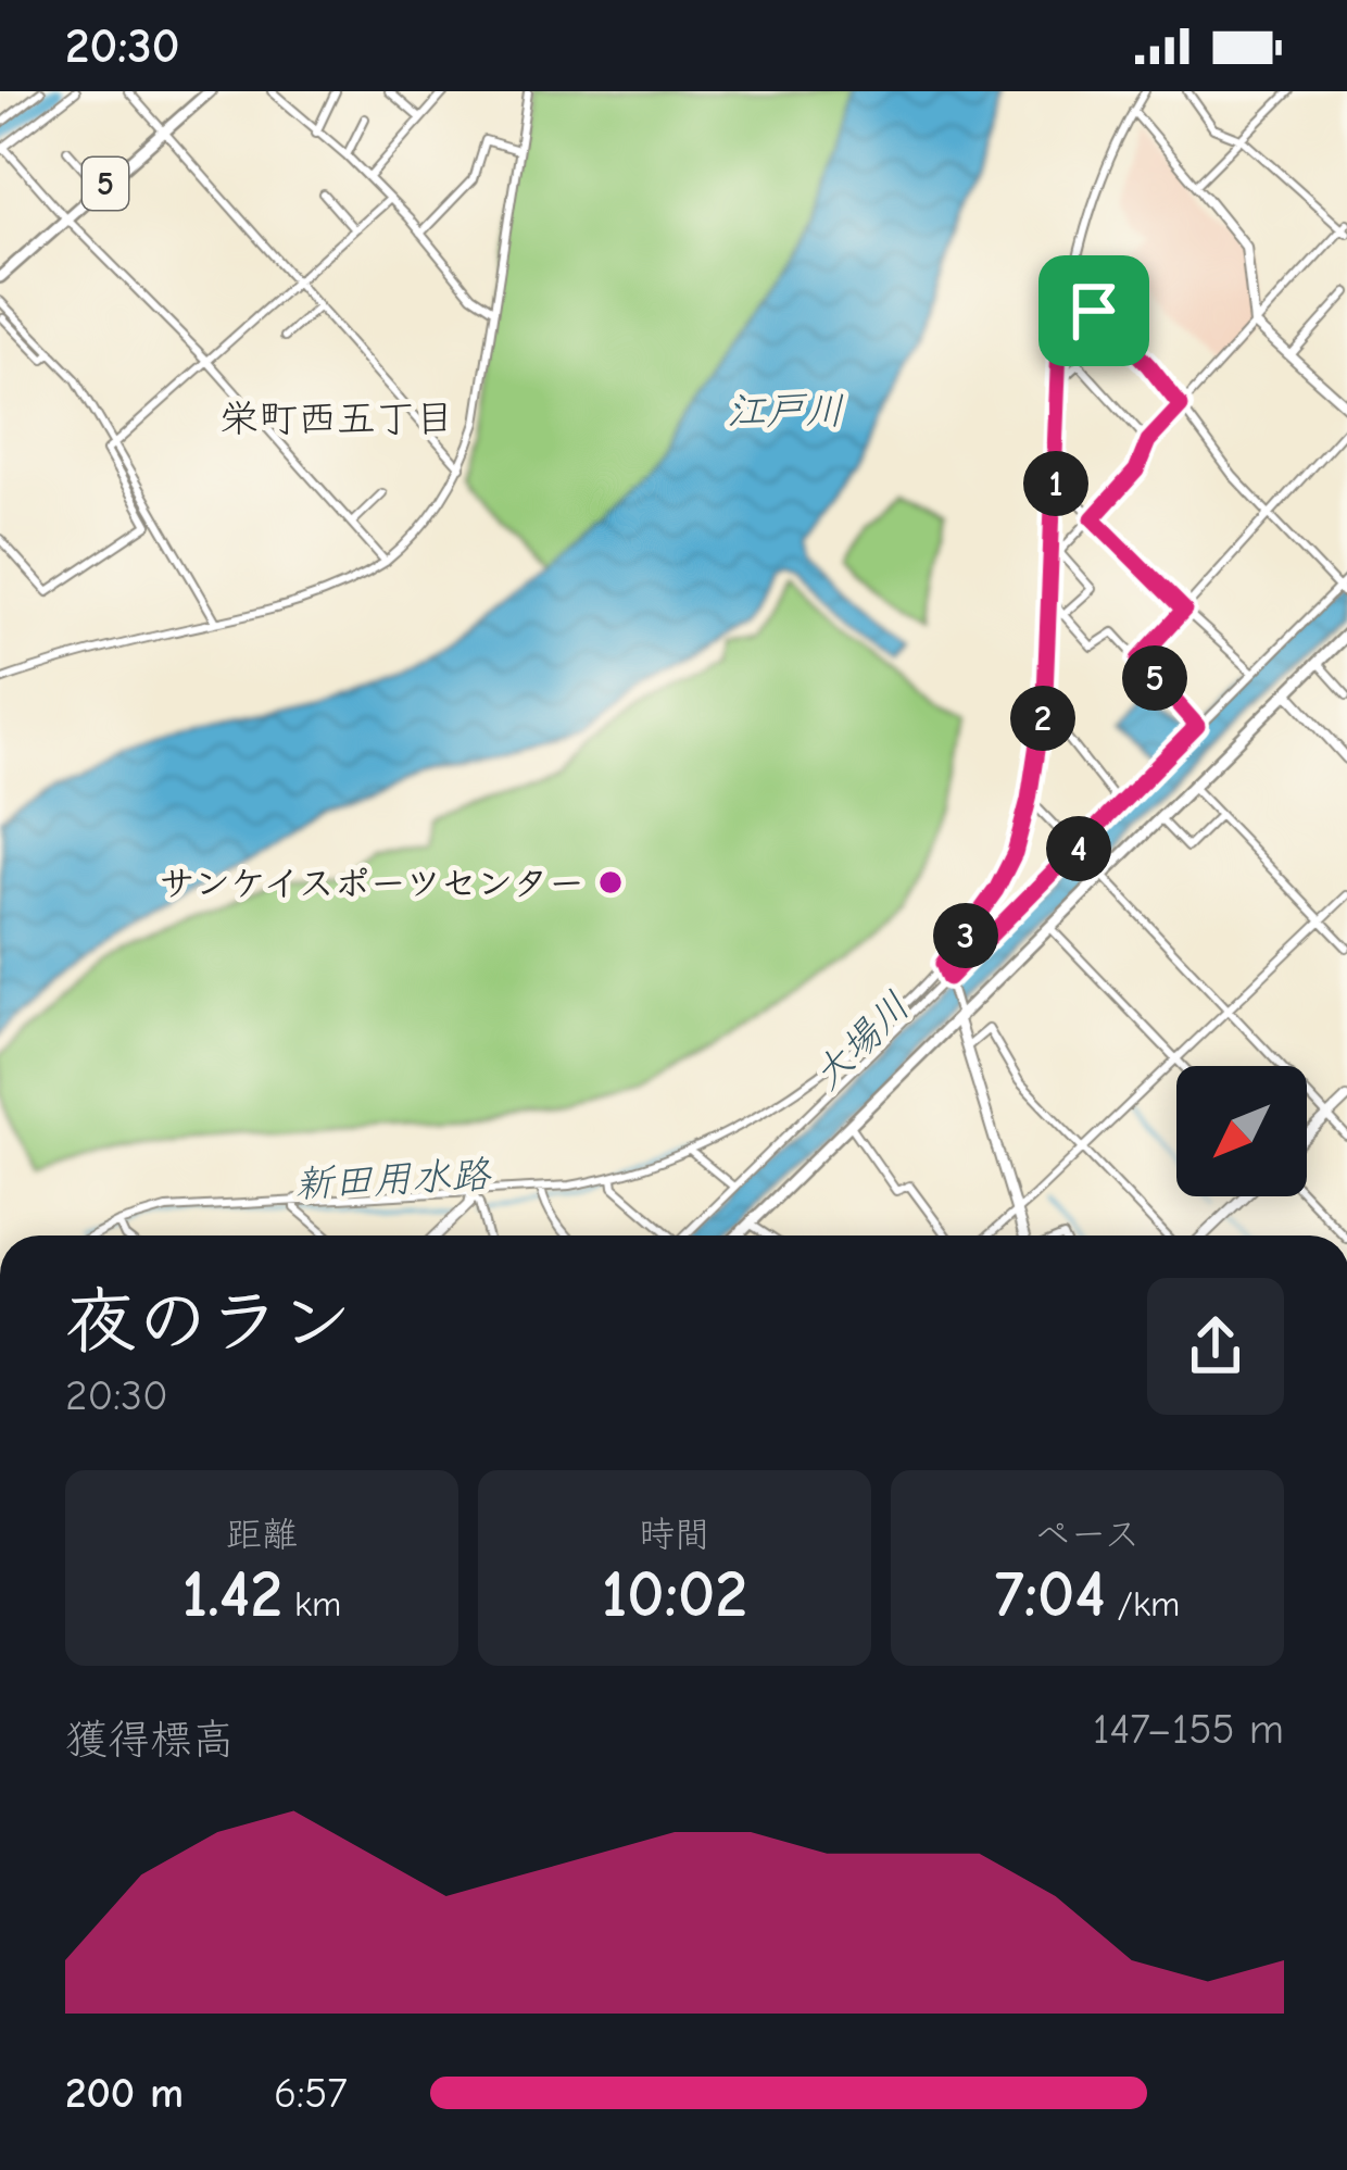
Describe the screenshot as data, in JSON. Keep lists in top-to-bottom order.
{
  "streets": {
    "main road": ["5"]
  },
  "districts": ["栄町西五丁目"],
  "water": ["江戸川", "大場川", "新田用水路"],
  "places": ["サンケイスポーツセンター"],
  "north": "bottom left",
  "page": {
    "status": "20:30",
    "pins": [
      "1",
      "5",
      "2",
      "4",
      "3"
    ],
    "heading": ["夜のラン", "20:30"],
    "stats": [
      ["距離", "1.42 km"],
      ["時間", "10:02"],
      ["ペース", "7:04 /km"]
    ],
    "chart": ["獲得標高", "147–155 m"],
    "list": [
      {
        "name": "200 m",
        "note": "6:57"
      }
    ]
  }
}
